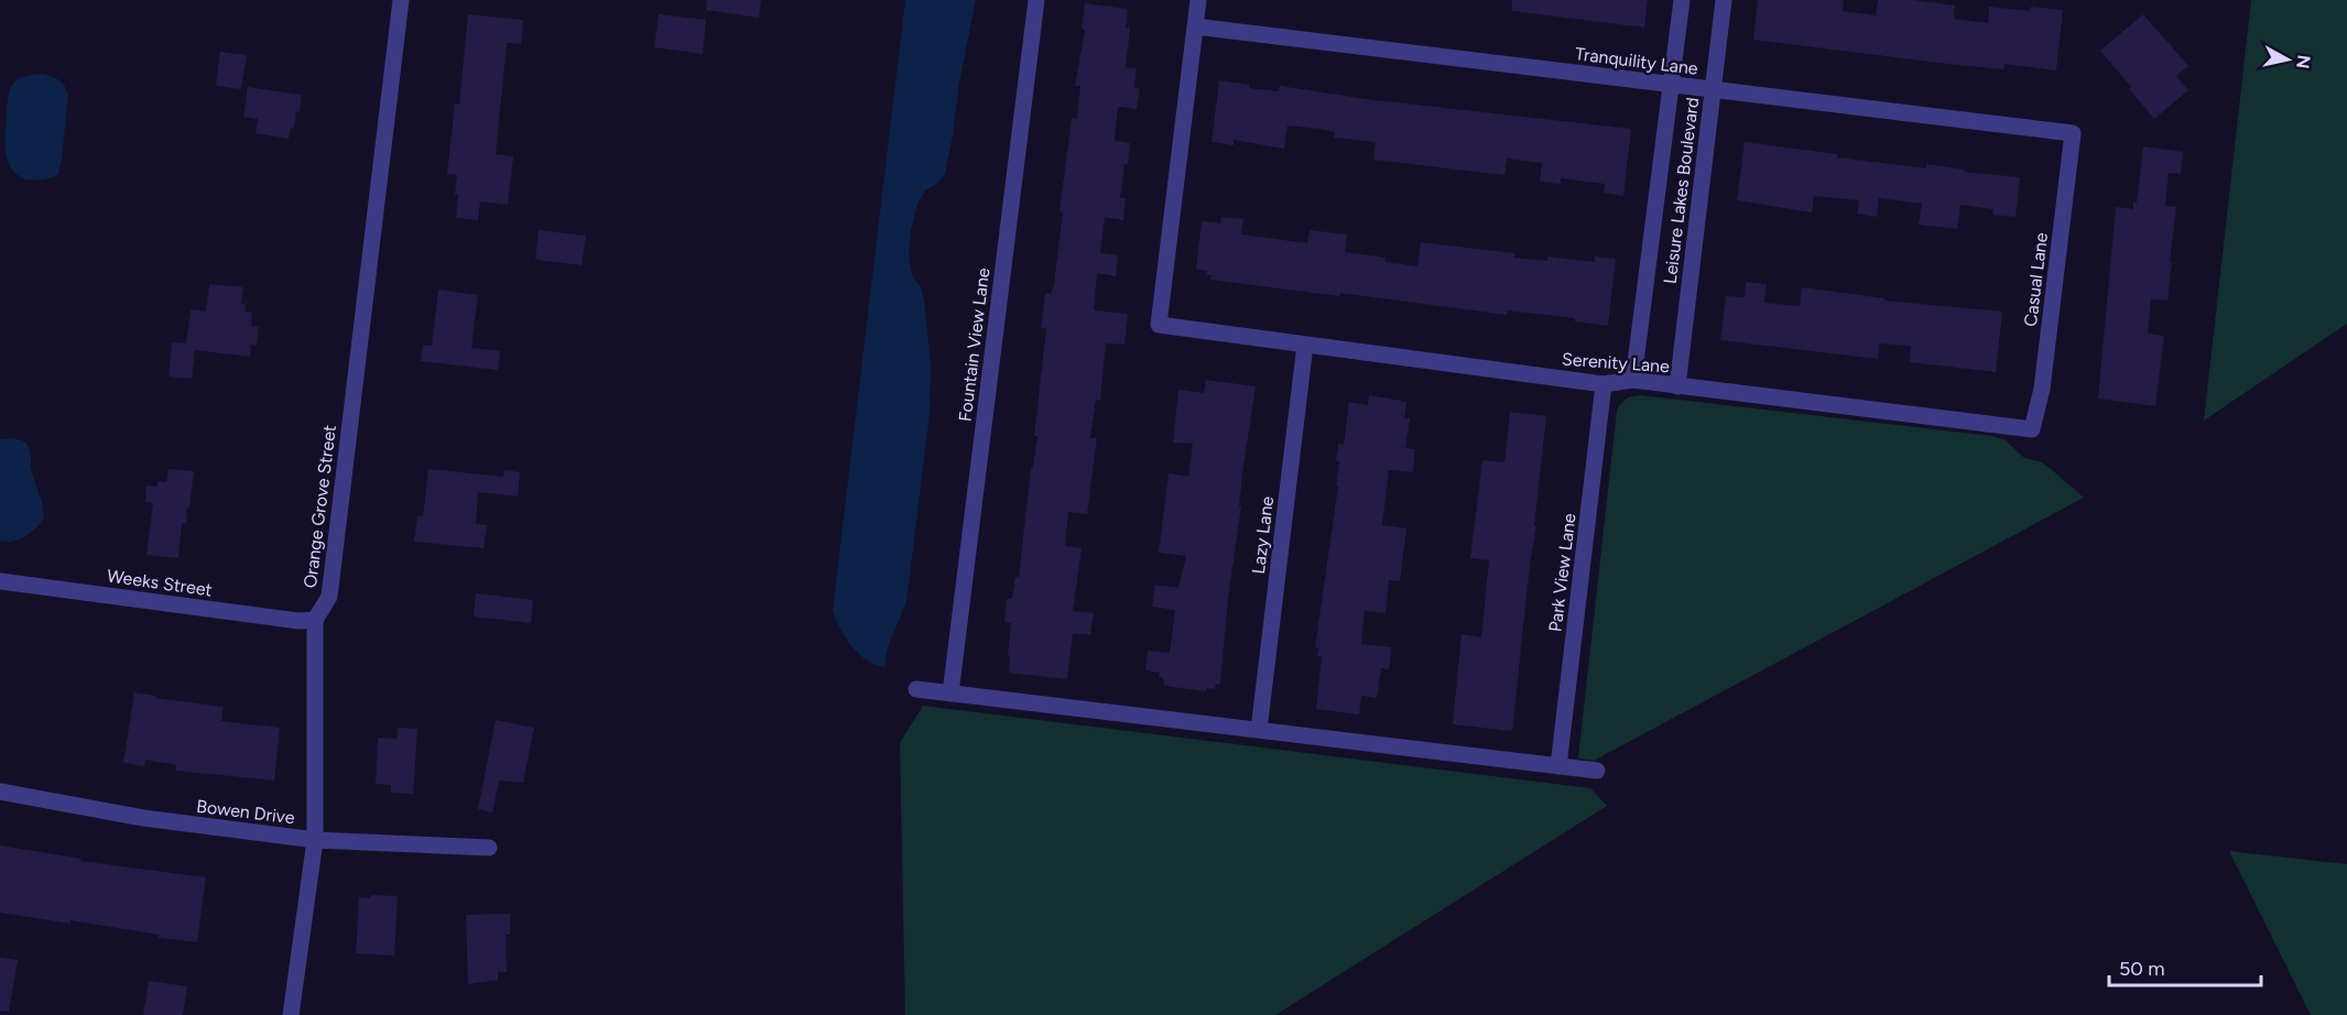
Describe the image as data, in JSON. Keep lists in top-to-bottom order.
{
  "streets": {
    "street": [
      "Tranquility Lane",
      "Leisure Lakes Boulevard",
      "Casual Lane",
      "Fountain View Lane",
      "Serenity Lane",
      "Orange Grove Street",
      "Lazy Lane",
      "Park View Lane",
      "Weeks Street",
      "Bowen Drive"
    ]
  },
  "crossings": [
    ["Tranquility Lane", "Leisure Lakes Boulevard"],
    ["Tranquility Lane", "Casual Lane"],
    ["Tranquility Lane", "Serenity Lane"],
    ["Leisure Lakes Boulevard", "Serenity Lane"],
    ["Casual Lane", "Serenity Lane"],
    ["Serenity Lane", "Lazy Lane"],
    ["Serenity Lane", "Park View Lane"],
    ["Orange Grove Street", "Weeks Street"],
    ["Orange Grove Street", "Bowen Drive"]
  ],
  "scale_bar": "50 m",
  "north": "right"
}
